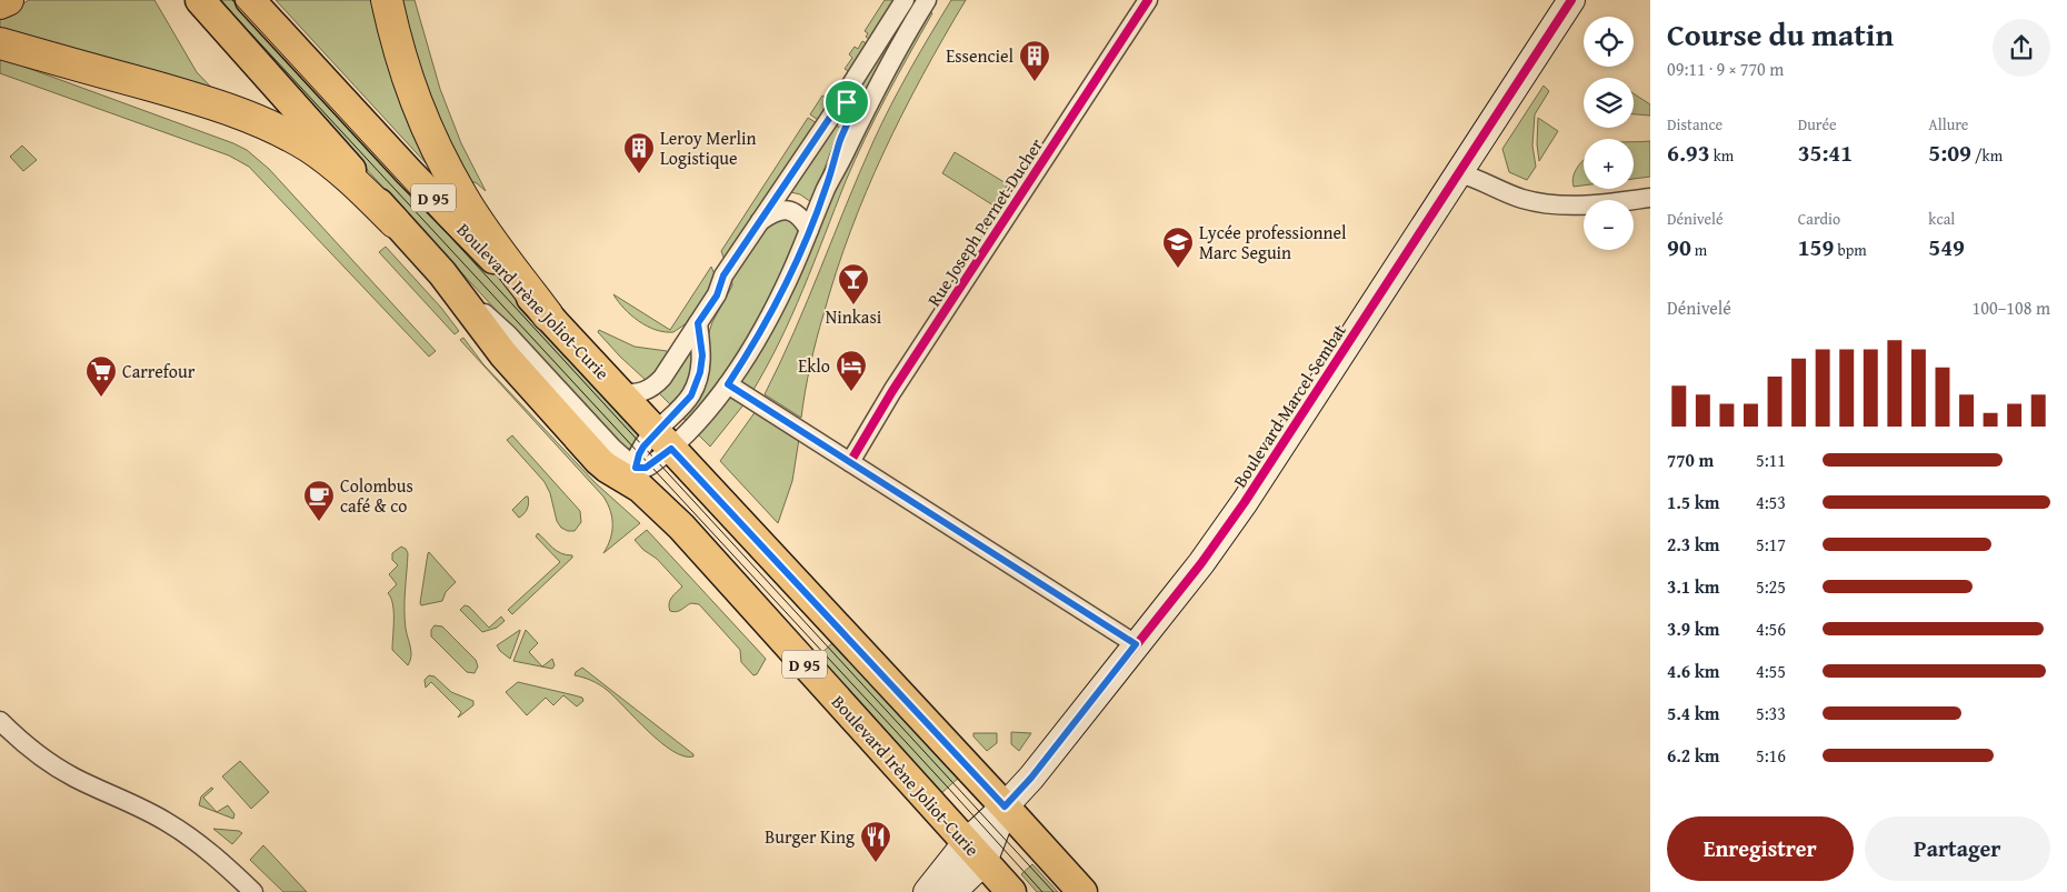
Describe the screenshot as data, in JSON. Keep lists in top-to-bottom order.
{
  "streets": {
    "main road": ["D 95", "Boulevard Irène Joliot-Curie"],
    "street": ["Rue Joseph Pernet-Ducher", "Boulevard Marcel Sembat"]
  },
  "crossings": [
    ["Boulevard Irène Joliot-Curie", "Boulevard Marcel Sembat"]
  ],
  "places": {
    "building": ["Essenciel", "Leroy Merlin Logistique"],
    "school or university": ["Lycée professionnel Marc Seguin"],
    "bar": ["Ninkasi"],
    "hotel": ["Eklo"],
    "supermarket": ["Carrefour"],
    "cafe": ["Colombus café & co"],
    "restaurant": ["Burger King"]
  },
  "page": {
    "heading": ["Course du matin", "09:11 · 9 × 770 m"],
    "map_buttons": ["+", "−"],
    "stats": [
      ["Distance", "6.93 km"],
      ["Durée", "35:41"],
      ["Allure", "5:09 /km"],
      ["Dénivelé", "90 m"],
      ["Cardio", "159 bpm"],
      ["kcal", "549"]
    ],
    "chart": ["Dénivelé", "100–108 m"],
    "list": [
      {
        "name": "770 m",
        "note": "5:11"
      },
      {
        "name": "1.5 km",
        "note": "4:53"
      },
      {
        "name": "2.3 km",
        "note": "5:17"
      },
      {
        "name": "3.1 km",
        "note": "5:25"
      },
      {
        "name": "3.9 km",
        "note": "4:56"
      },
      {
        "name": "4.6 km",
        "note": "4:55"
      },
      {
        "name": "5.4 km",
        "note": "5:33"
      },
      {
        "name": "6.2 km",
        "note": "5:16"
      }
    ],
    "buttons": ["Enregistrer", "Partager"]
  }
}
